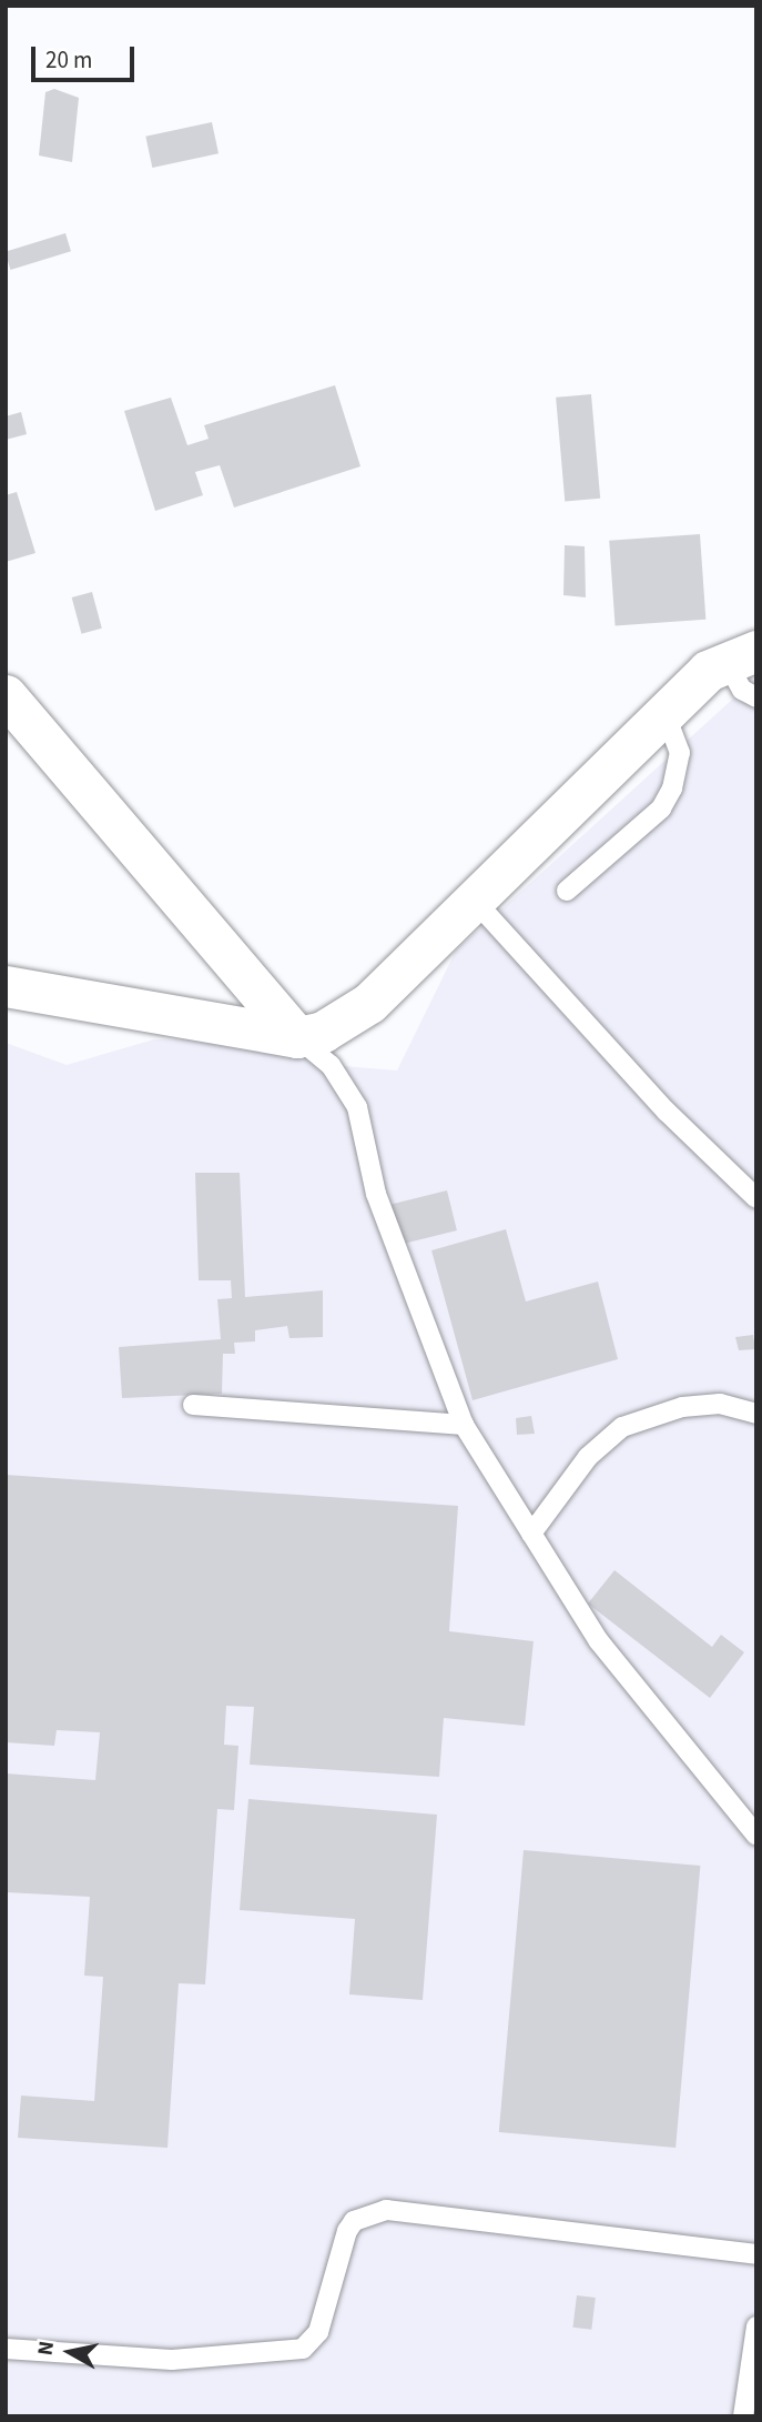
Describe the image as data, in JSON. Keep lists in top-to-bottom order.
{
  "scale_bar": "20 m",
  "north": "left"
}
